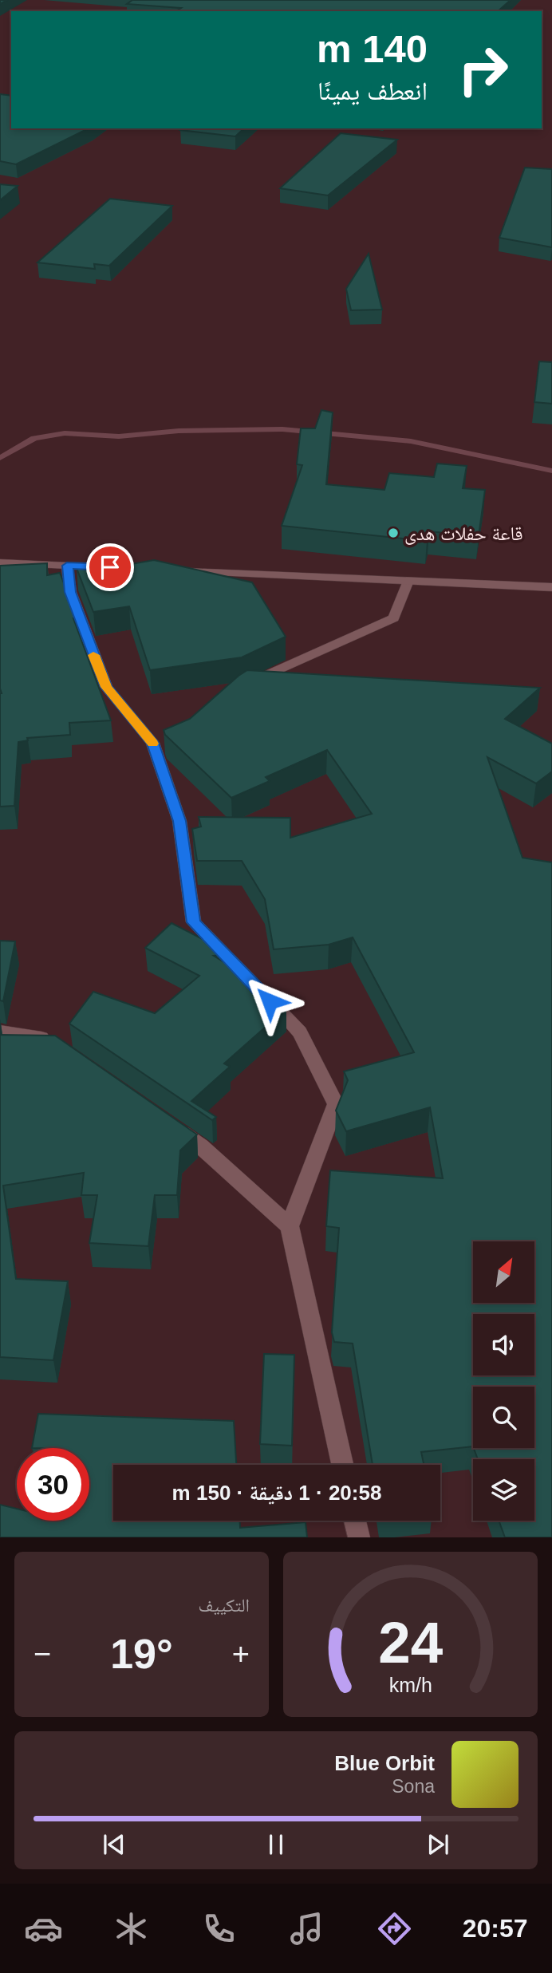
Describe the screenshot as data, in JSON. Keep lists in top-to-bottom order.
{
  "places": ["قاعة حفلات هدى"],
  "north": "top right",
  "page": {
    "turn": ["140 m", "انعطف يمينًا"],
    "limit": "30",
    "trip": "20:58 · 1 دقيقة · 150 m",
    "tile": "التكييف",
    "heat": ["−", "19°", "+"],
    "song": ["Blue Orbit", "Sona"],
    "tabs": "20:57",
    "gauge": ["24", "km/h"]
  }
}
